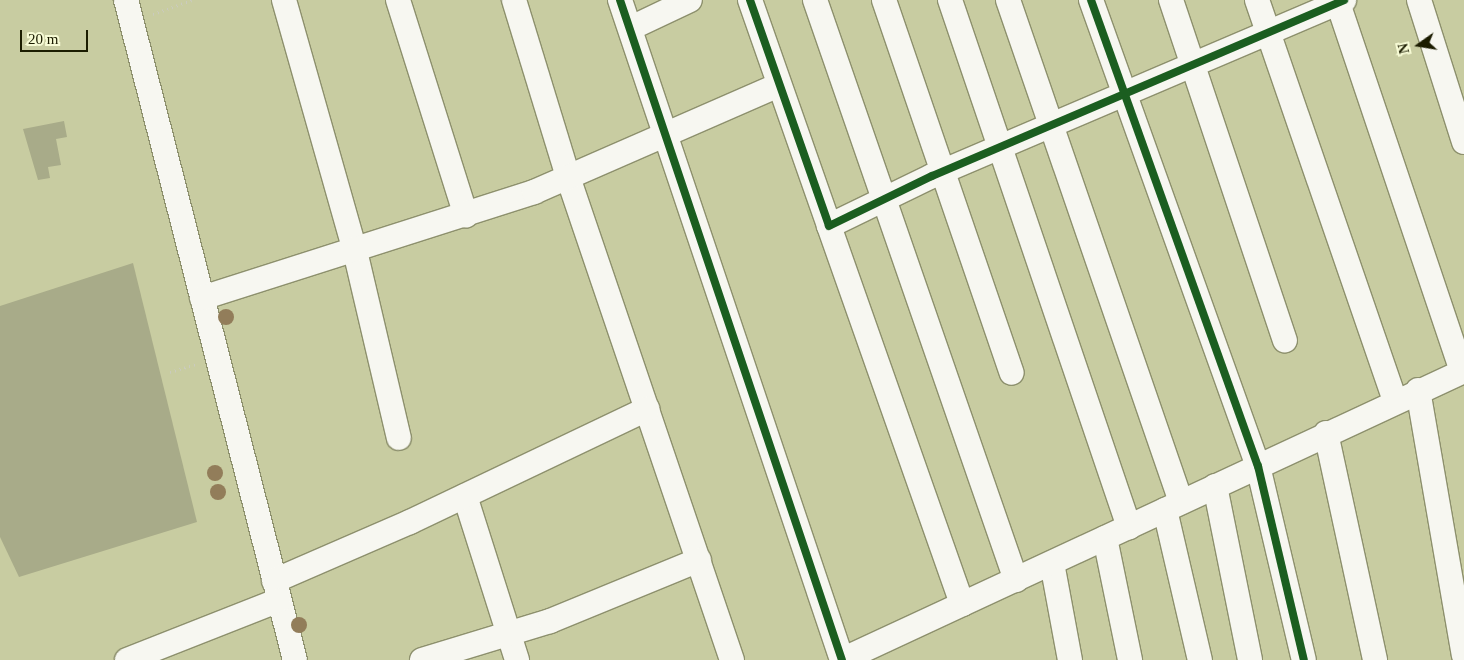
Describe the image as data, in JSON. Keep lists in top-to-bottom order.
{
  "scale_bar": "20 m",
  "north": "left"
}
